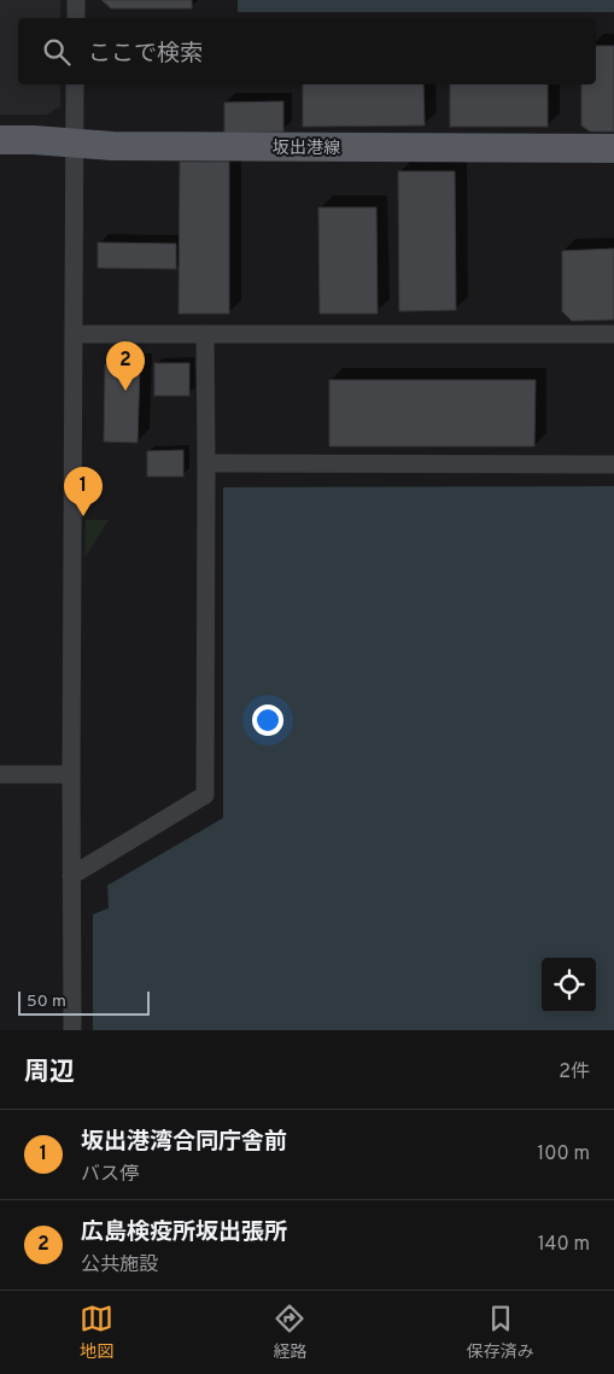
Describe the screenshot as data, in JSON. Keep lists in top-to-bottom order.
{
  "streets": {
    "main road": ["坂出港線"]
  },
  "scale_bar": "50 m",
  "page": {
    "search": "ここで検索",
    "pins": ["2", "1"],
    "scale": "50 m",
    "heading": ["周辺", "2件"],
    "list": [
      {
        "mark": "1",
        "name": "坂出港湾合同庁舎前",
        "note": "バス停",
        "value": "100 m"
      },
      {
        "mark": "2",
        "name": "広島検疫所坂出張所",
        "note": "公共施設",
        "value": "140 m"
      }
    ],
    "nav": ["地図", "経路", "保存済み"]
  }
}
